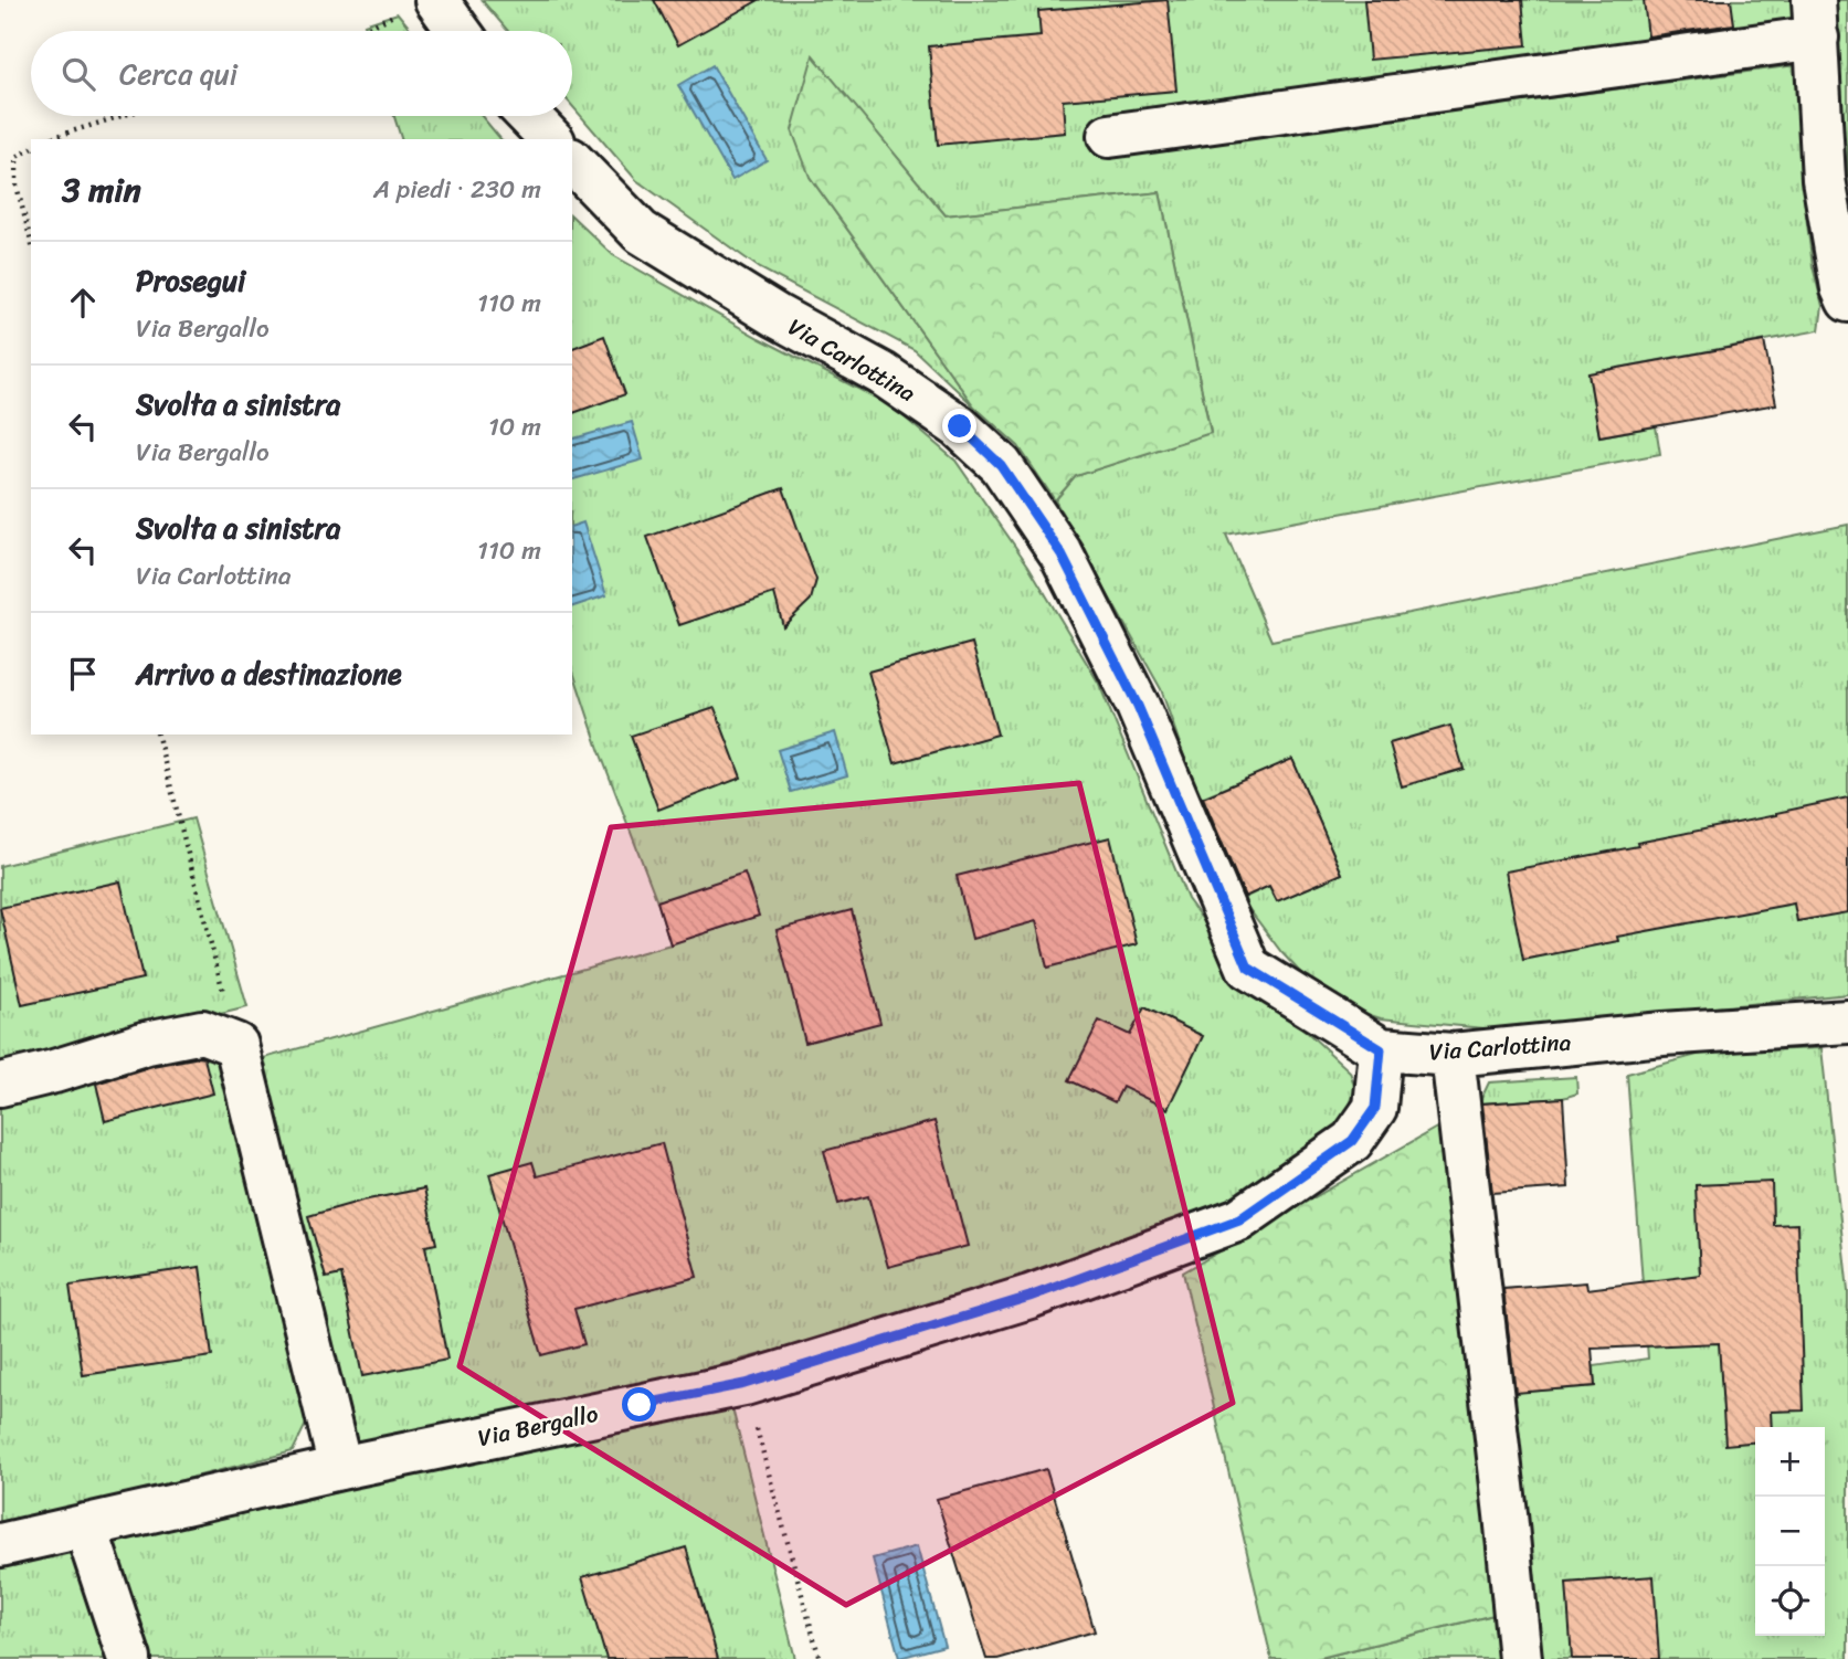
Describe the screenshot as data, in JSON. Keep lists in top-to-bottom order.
{
  "streets": {
    "street": ["Via Carlottina", "Via Bergallo"]
  },
  "crossings": [
    ["Via Carlottina", "Via Bergallo"]
  ],
  "page": {
    "search": "Cerca qui",
    "heading": ["3 min", "A piedi · 230 m"],
    "list": [
      ["Prosegui", "Via Bergallo", "110 m"],
      ["Svolta a sinistra", "Via Bergallo", "10 m"],
      ["Svolta a sinistra", "Via Carlottina", "110 m"],
      "Arrivo a destinazione"
    ],
    "map_buttons": ["+", "−"]
  }
}
